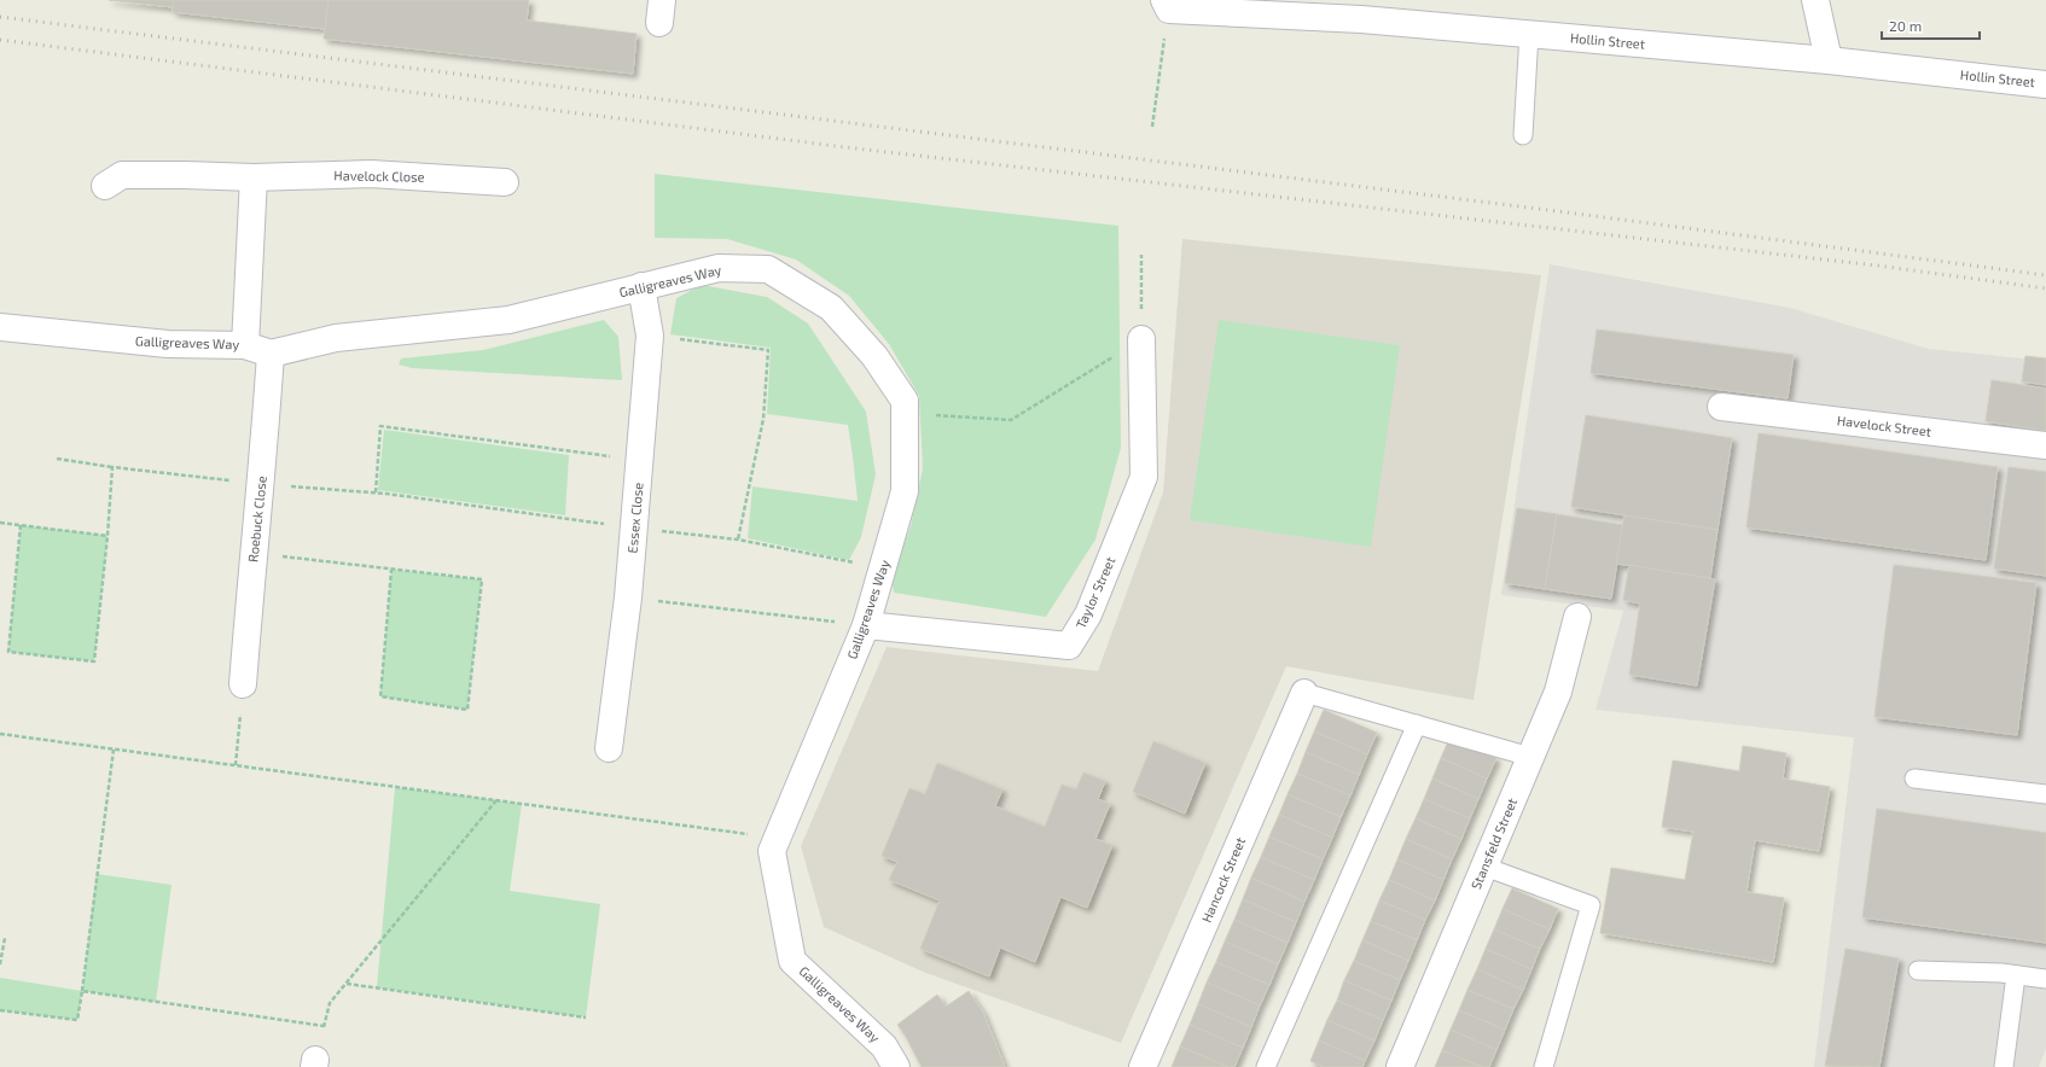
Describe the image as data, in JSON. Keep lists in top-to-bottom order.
{
  "streets": {
    "street": [
      "Hollin Street",
      "Havelock Close",
      "Galligreaves Way",
      "Havelock Street",
      "Essex Close",
      "Roebuck Close",
      "Taylor Street",
      "Stansfeld Street",
      "Hancock Street"
    ]
  },
  "crossings": [
    ["Galligreaves Way", "Essex Close"],
    ["Galligreaves Way", "Roebuck Close"],
    ["Galligreaves Way", "Taylor Street"]
  ],
  "scale_bar": "20 m"
}
